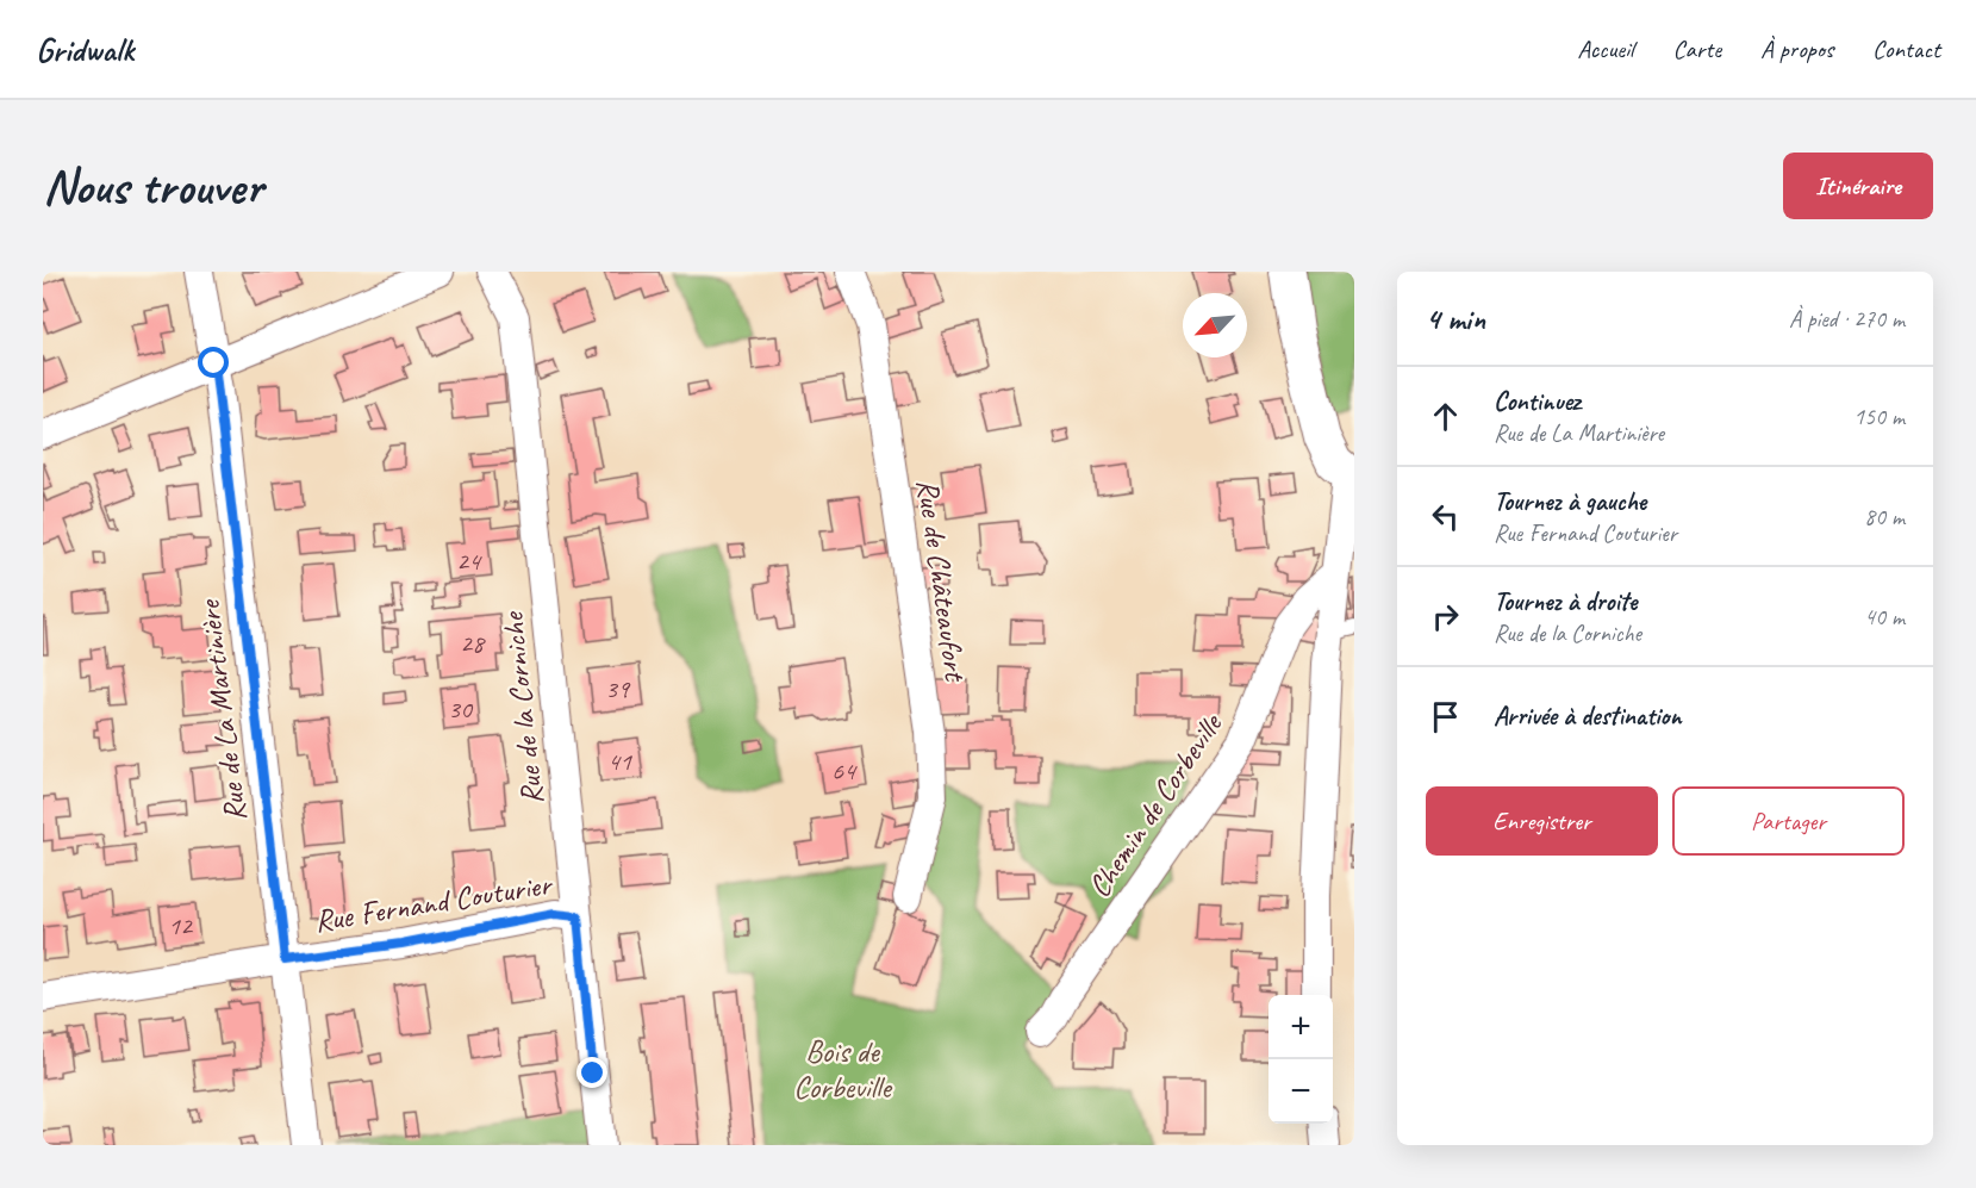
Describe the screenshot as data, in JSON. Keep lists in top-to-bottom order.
{
  "streets": {
    "street": [
      "Rue de Châteaufort",
      "Rue de la Corniche",
      "Rue de La Martinière",
      "Chemin de Corbeville",
      "Rue Fernand Couturier"
    ]
  },
  "crossings": [
    ["Rue de la Corniche", "Rue Fernand Couturier"],
    ["Rue de La Martinière", "Rue Fernand Couturier"]
  ],
  "parks": ["Bois de Corbeville"],
  "house_numbers": [
    "24",
    "28",
    "39",
    "30",
    "41",
    "64",
    "12"
  ],
  "north": "bottom left",
  "page": {
    "header": "Gridwalk",
    "nav": [
      "Accueil",
      "Carte",
      "À propos",
      "Contact"
    ],
    "buttons": [
      "Itinéraire",
      ["Enregistrer", "Partager"]
    ],
    "title": "Nous trouver",
    "heading": ["4 min", "À pied · 270 m"],
    "list": [
      ["Continuez", "Rue de La Martinière", "150 m"],
      ["Tournez à gauche", "Rue Fernand Couturier", "80 m"],
      ["Tournez à droite", "Rue de la Corniche", "40 m"],
      "Arrivée à destination"
    ],
    "map_buttons": ["+", "−"]
  }
}
